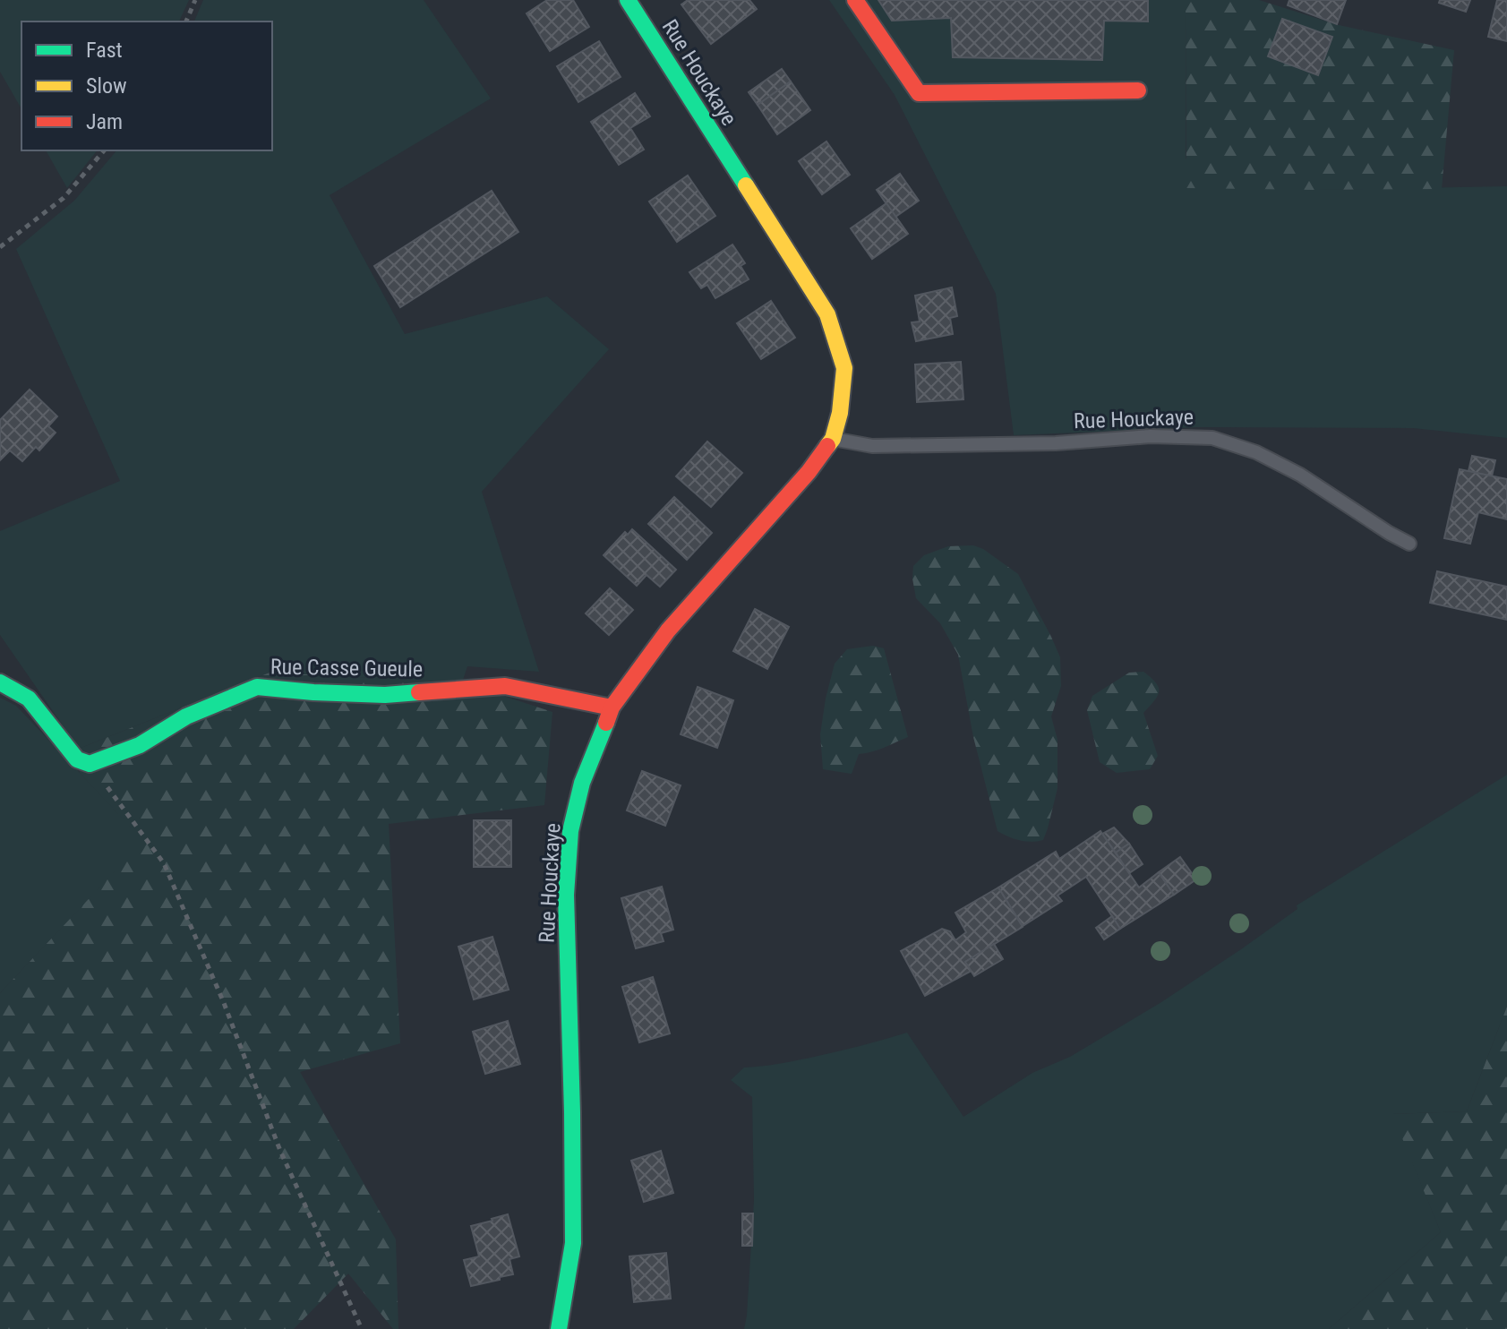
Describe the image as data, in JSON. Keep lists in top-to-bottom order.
{
  "streets": {
    "street": ["Rue Houckaye", "Rue Casse Gueule"]
  },
  "crossings": [
    ["Rue Houckaye", "Rue Casse Gueule"]
  ],
  "legend": ["Fast", "Slow", "Jam"]
}
